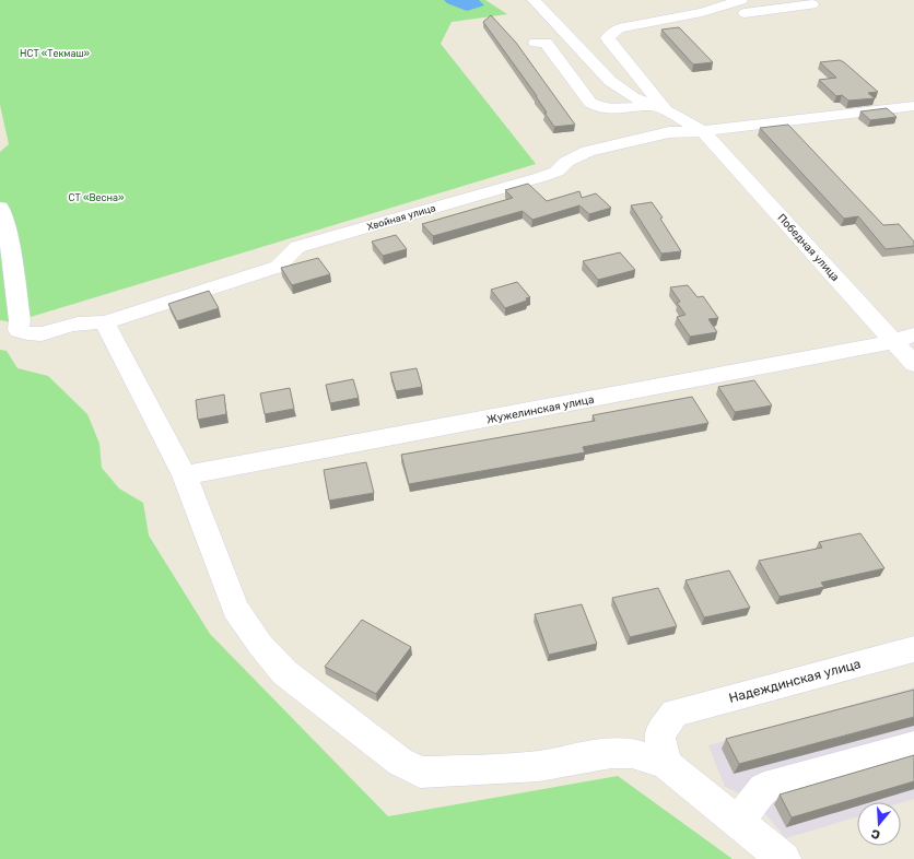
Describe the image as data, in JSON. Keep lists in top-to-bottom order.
{
  "streets": {
    "street": [
      "Хвойная улица",
      "Победная улица",
      "Жужелинская улица",
      "Надеждинская улица"
    ]
  },
  "crossings": [
    ["Хвойная улица", "Победная улица"],
    ["Победная улица", "Жужелинская улица"]
  ],
  "parks": ["НСТ «Текмаш»", "СТ «Весна»"],
  "north": "bottom"
}
